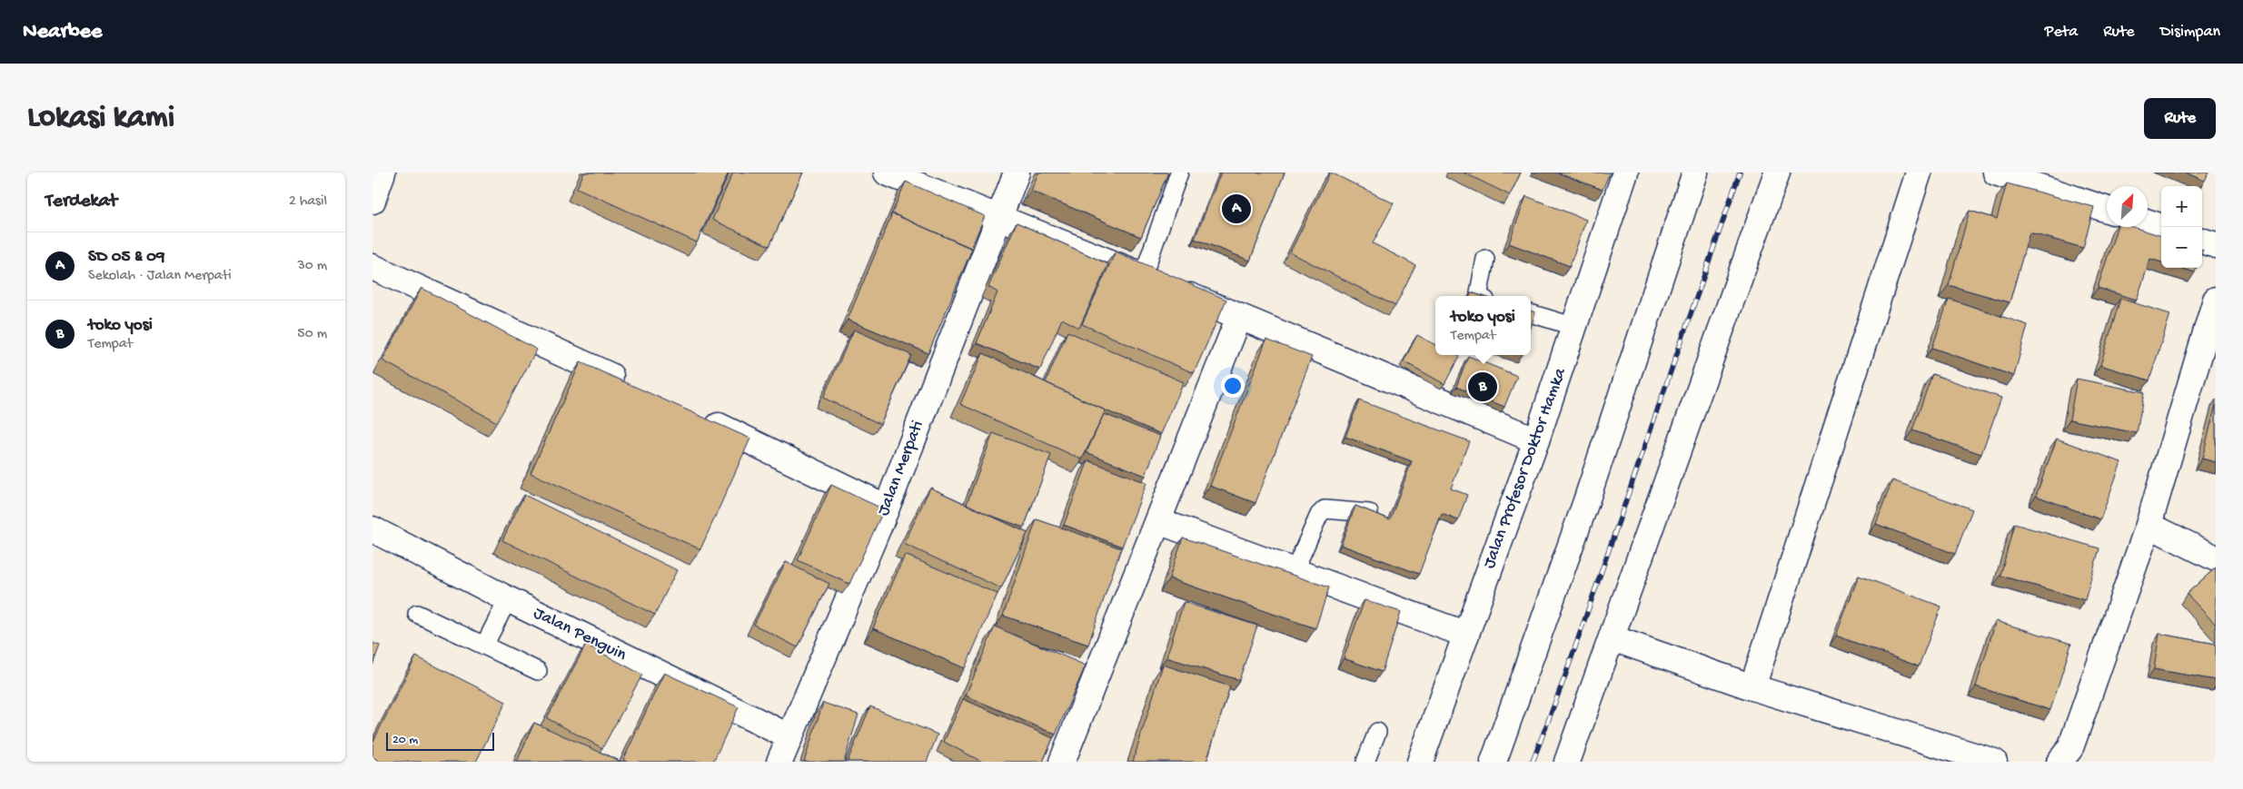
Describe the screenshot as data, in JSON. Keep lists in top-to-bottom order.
{
  "streets": {
    "main road": ["Jalan Merpati", "Jalan Profesor Doktor Hamka", "Jalan Penguin"]
  },
  "crossings": [
    ["Jalan Merpati", "Jalan Penguin"]
  ],
  "scale_bar": "20 m",
  "north": "top right",
  "page": {
    "header": "Nearbee",
    "nav": ["Peta", "Rute", "Disimpan"],
    "buttons": "Rute",
    "title": "Lokasi kami",
    "heading": ["Terdekat", "2 hasil"],
    "map_buttons": ["+", "−"],
    "pins": ["A", "B"],
    "list": [
      {
        "mark": "A",
        "name": "SD 05 & 09",
        "note": "Sekolah · Jalan Merpati",
        "value": "30 m"
      },
      {
        "mark": "B",
        "name": "toko yosi",
        "note": "Tempat",
        "value": "50 m"
      }
    ],
    "popup": ["toko yosi", "Tempat"],
    "scale": "20 m"
  }
}
